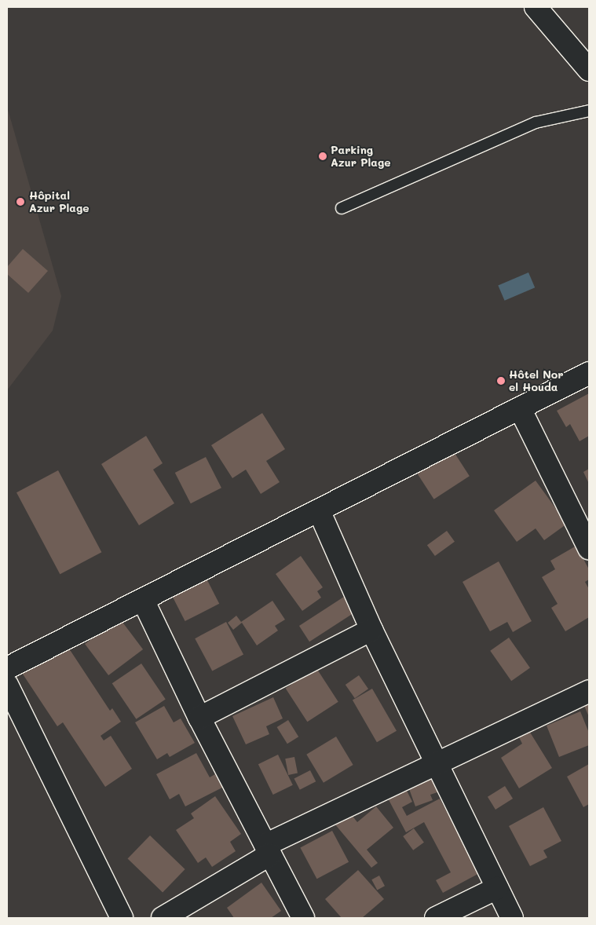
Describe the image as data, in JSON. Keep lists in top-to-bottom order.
{
  "places": ["Parking Azur Plage", "Hôpital Azur Plage", "Hôtel Nor el Houda"]
}
